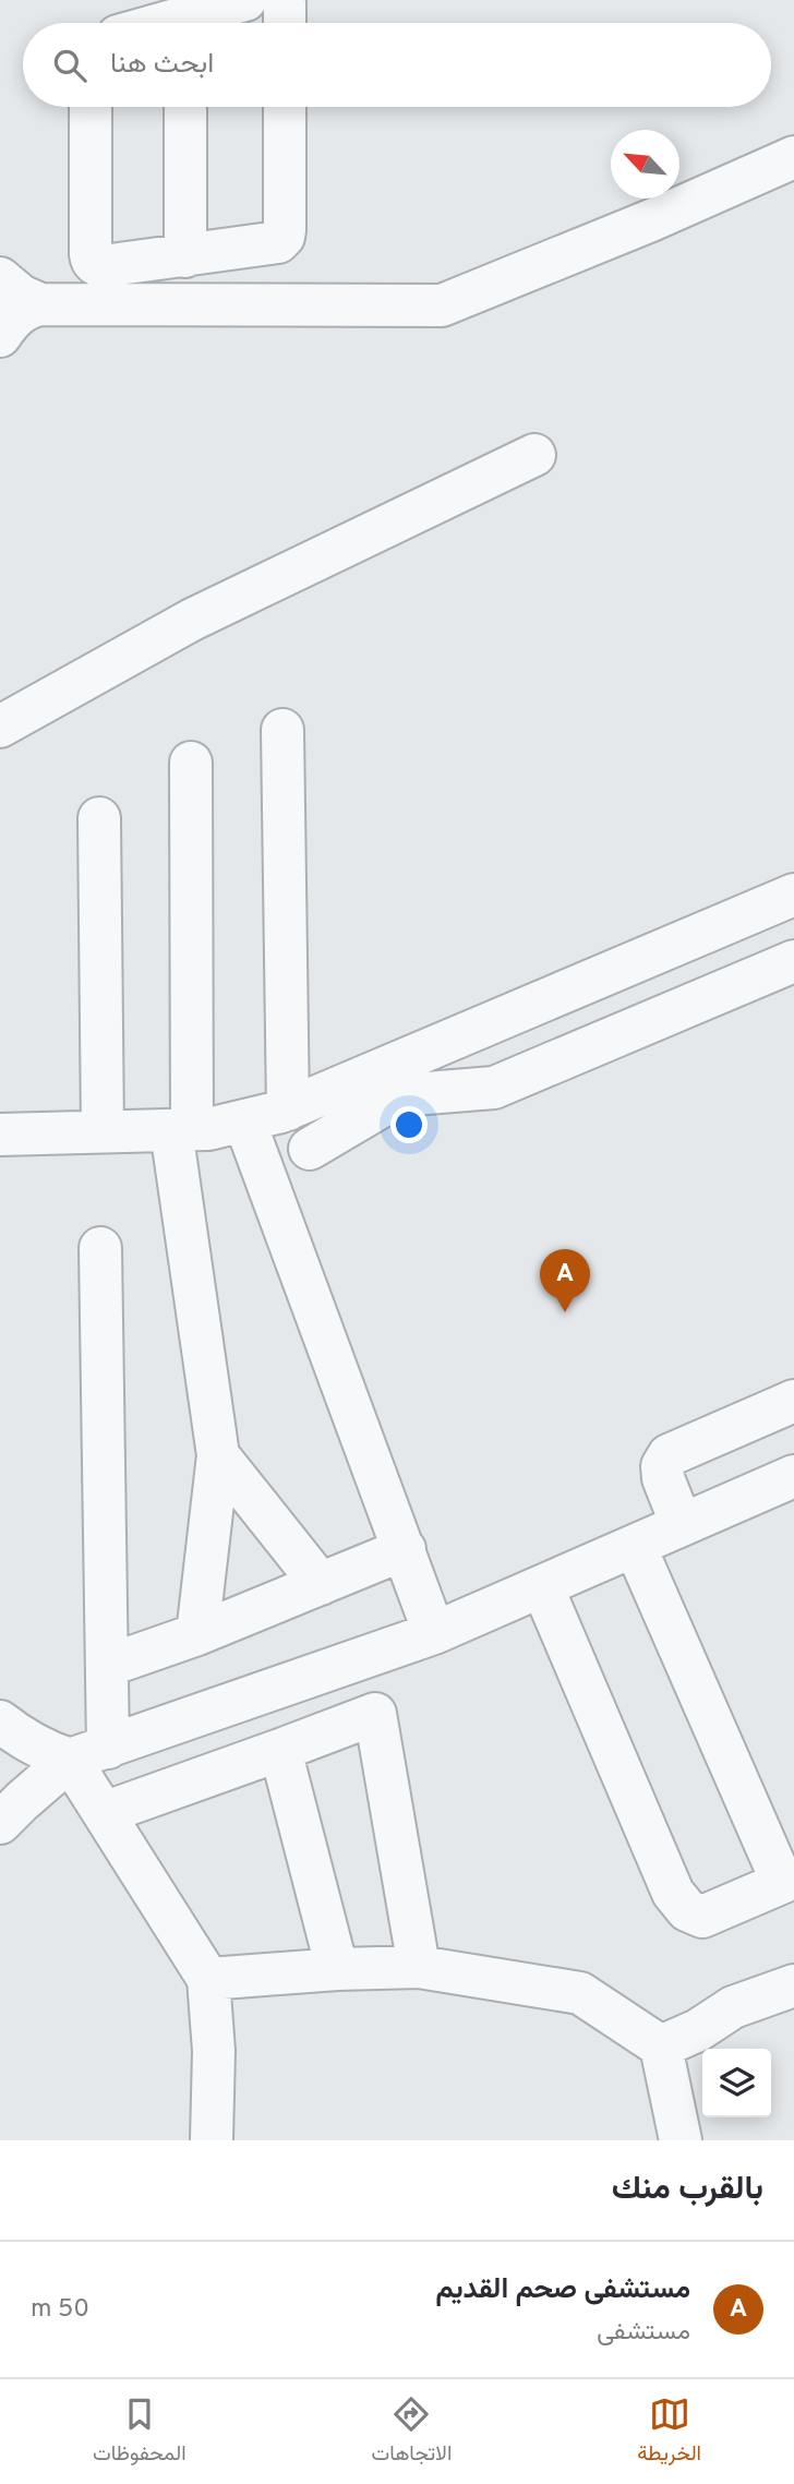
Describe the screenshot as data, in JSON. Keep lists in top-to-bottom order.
{
  "north": "top left",
  "page": {
    "search": "ابحث هنا",
    "pins": "A",
    "heading": "بالقرب منك",
    "list": [
      {
        "mark": "A",
        "name": "مستشفى صحم القديم",
        "note": "مستشفى",
        "value": "50 m"
      }
    ],
    "nav": ["الخريطة", "الاتجاهات", "المحفوظات"]
  }
}
